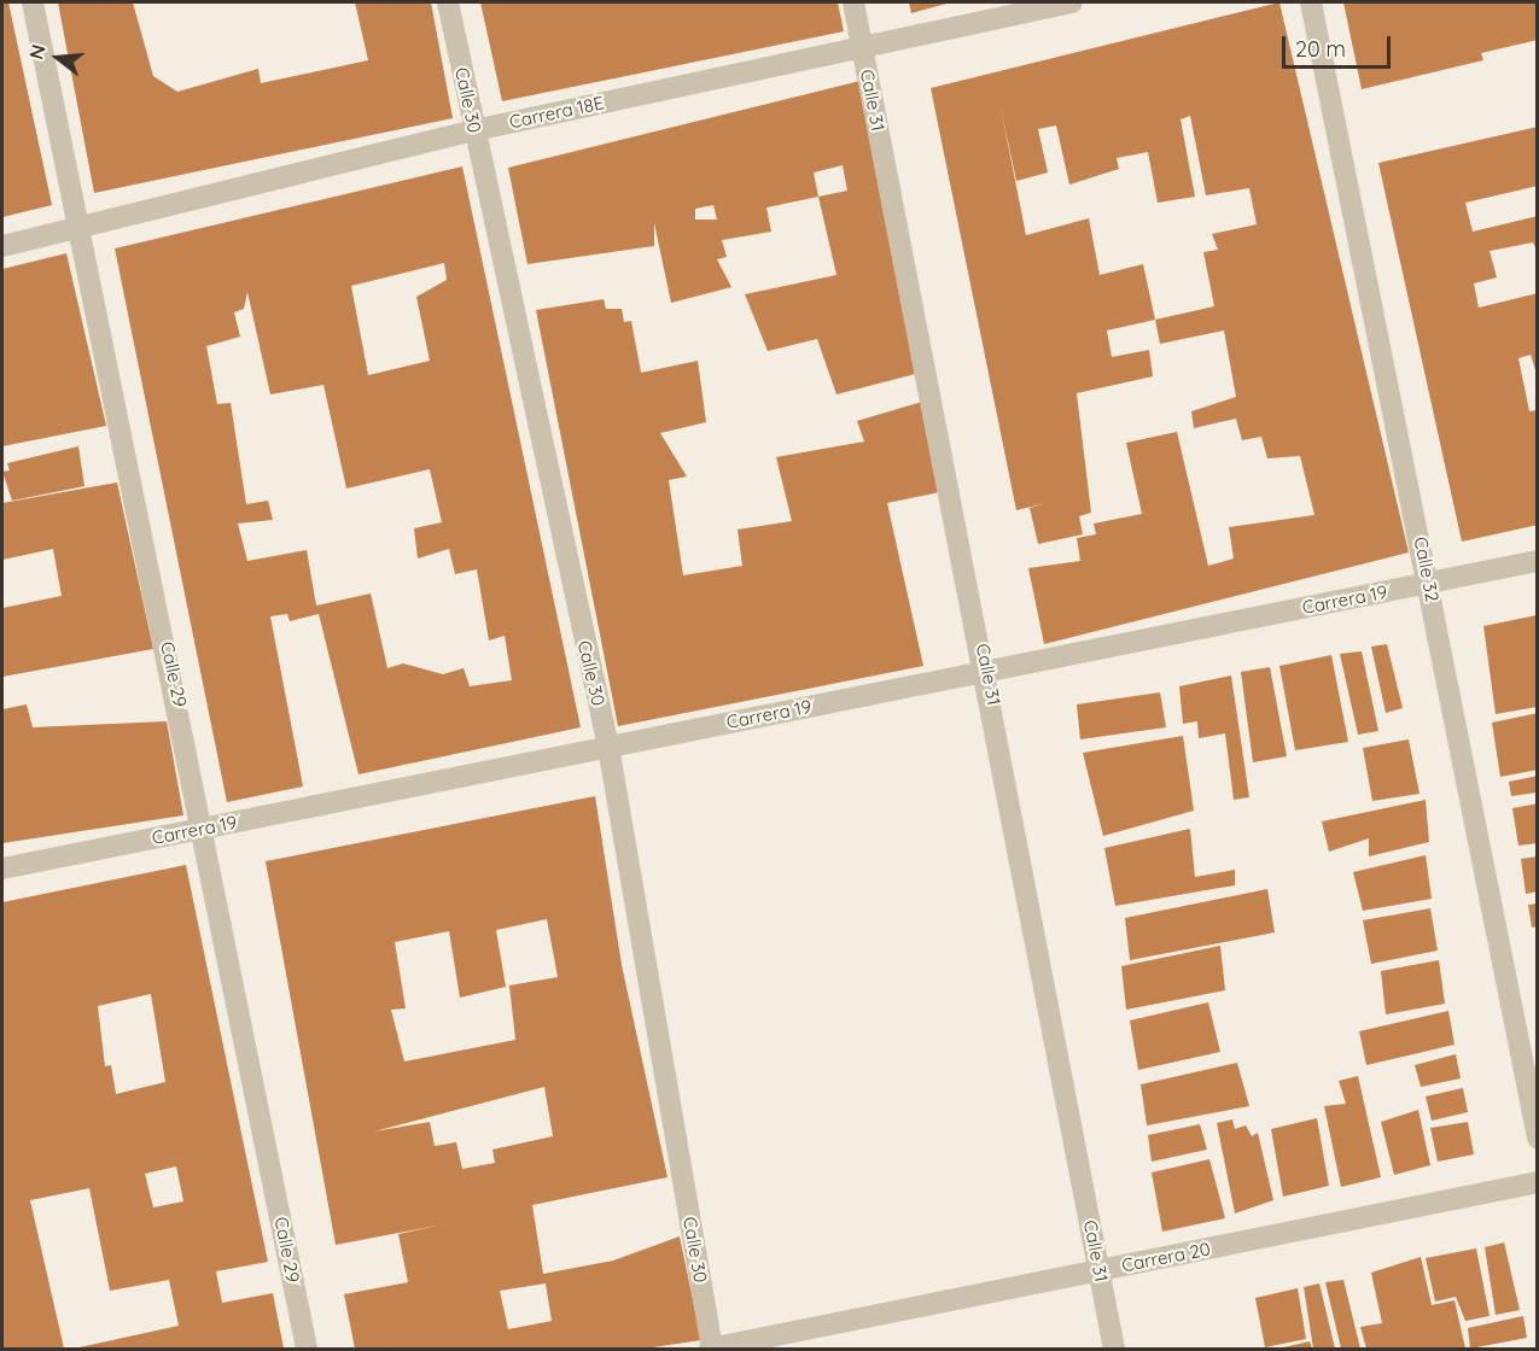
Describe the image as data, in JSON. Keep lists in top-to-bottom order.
{
  "streets": {
    "street": [
      "Calle 30",
      "Calle 31",
      "Carrera 18E",
      "Calle 32",
      "Carrera 19",
      "Calle 29",
      "Carrera 20"
    ]
  },
  "crossings": [
    ["Calle 30", "Carrera 18E"],
    ["Calle 30", "Carrera 19"],
    ["Calle 30", "Carrera 20"],
    ["Calle 31", "Carrera 18E"],
    ["Calle 31", "Carrera 19"],
    ["Calle 31", "Carrera 20"],
    ["Carrera 18E", "Calle 29"],
    ["Calle 32", "Carrera 19"],
    ["Carrera 19", "Calle 29"]
  ],
  "scale_bar": "20 m",
  "north": "left"
}
